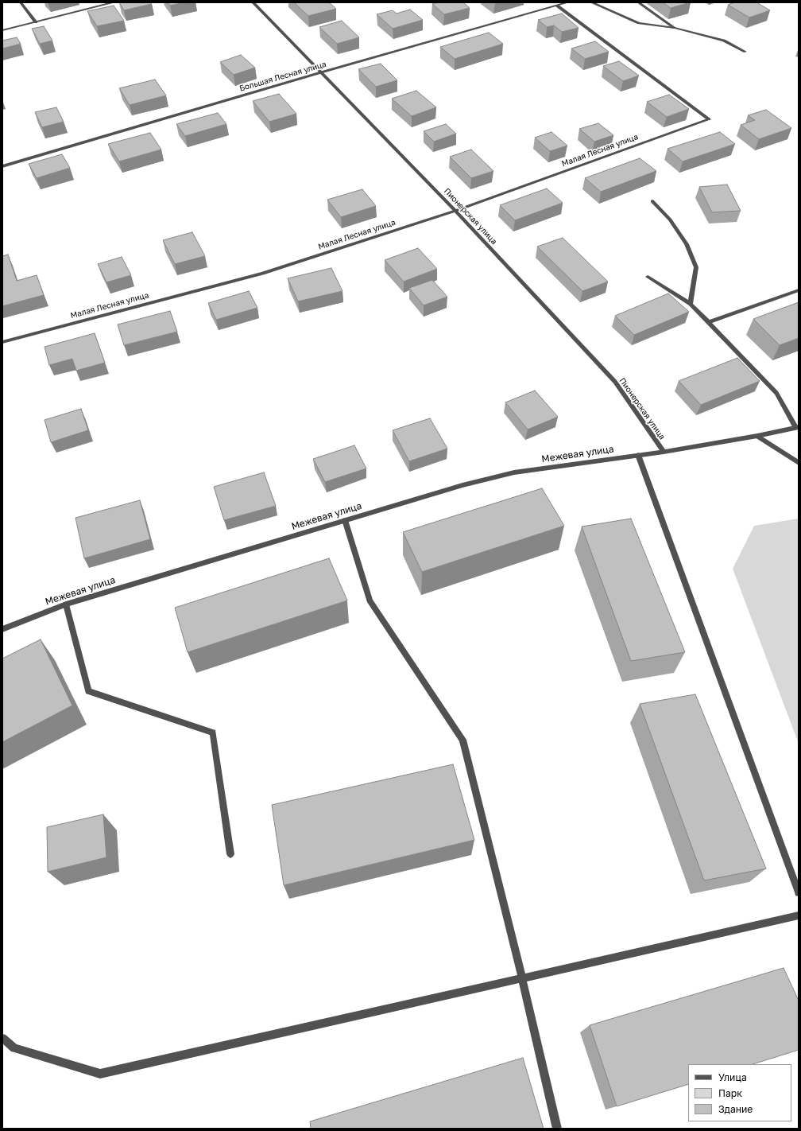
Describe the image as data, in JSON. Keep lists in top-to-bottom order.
{
  "streets": {
    "street": [
      "Большая Лесная улица",
      "Малая Лесная улица",
      "Пионерская улица",
      "Межевая улица"
    ]
  },
  "crossings": [
    ["Большая Лесная улица", "Малая Лесная улица"],
    ["Большая Лесная улица", "Пионерская улица"],
    ["Малая Лесная улица", "Пионерская улица"],
    ["Пионерская улица", "Межевая улица"]
  ],
  "legend": ["Улица", "Парк", "Здание"]
}
